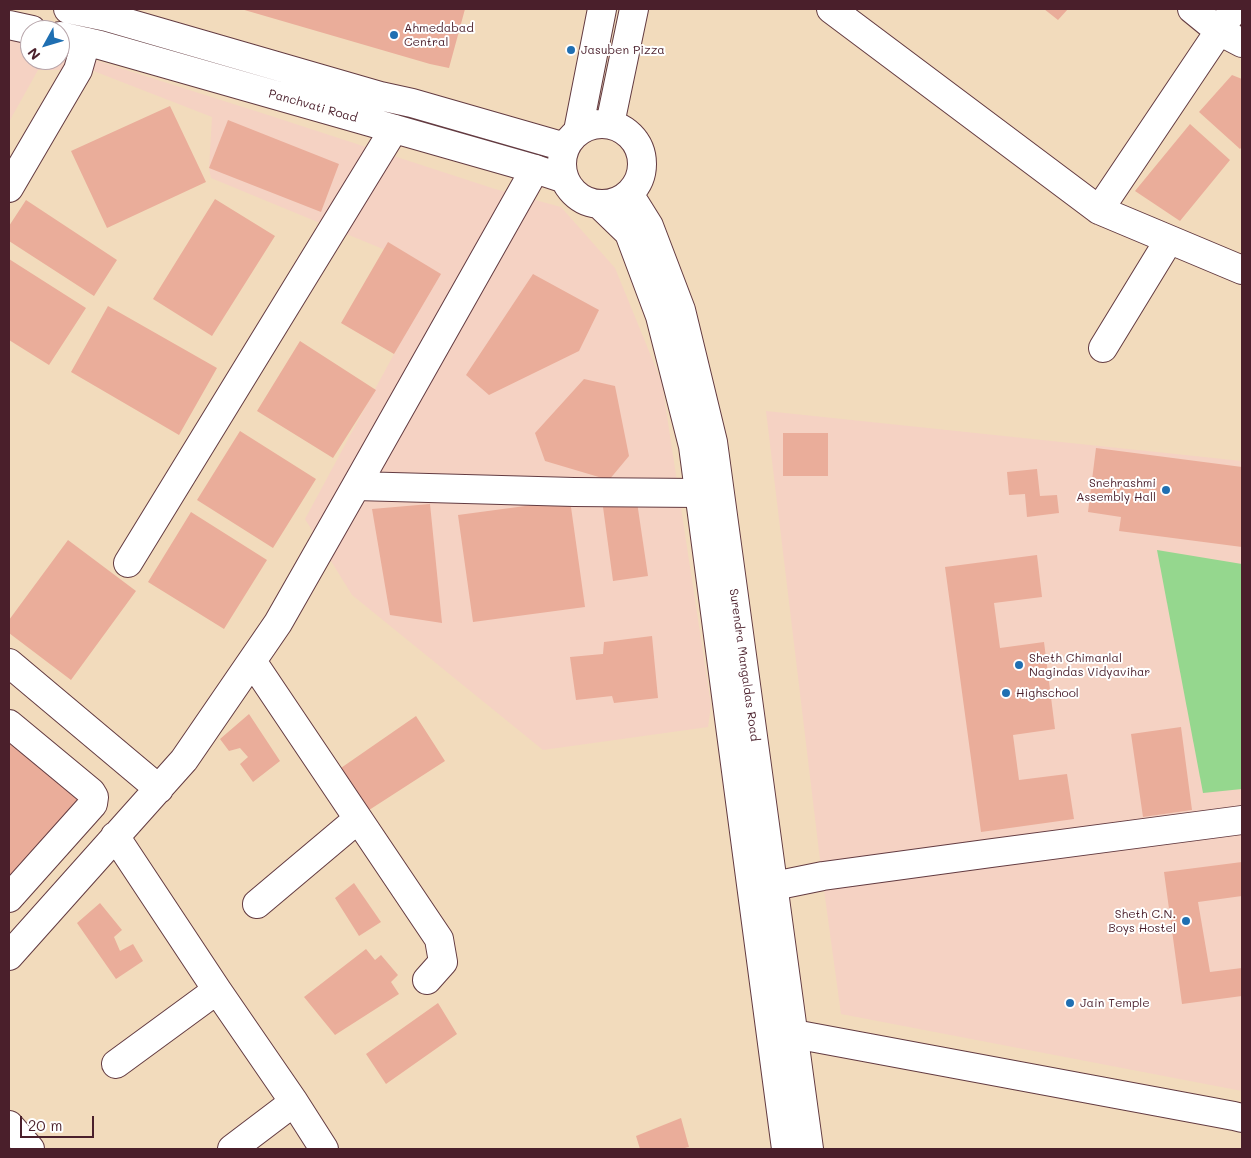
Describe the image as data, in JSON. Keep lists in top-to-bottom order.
{
  "streets": {
    "street": ["Panchvati Road", "Surendra Mangaldas Road"]
  },
  "crossings": [
    ["Panchvati Road", "Surendra Mangaldas Road"]
  ],
  "places": [
    "Ahmedabad Central",
    "Jasuben Pizza",
    "Snehrashmi Assembly Hall",
    "Sheth Chimanlal Nagindas Vidyavihar",
    "Highschool",
    "Sheth C.N. Boys Hostel",
    "Jain Temple"
  ],
  "scale_bar": "20 m",
  "north": "bottom left"
}
